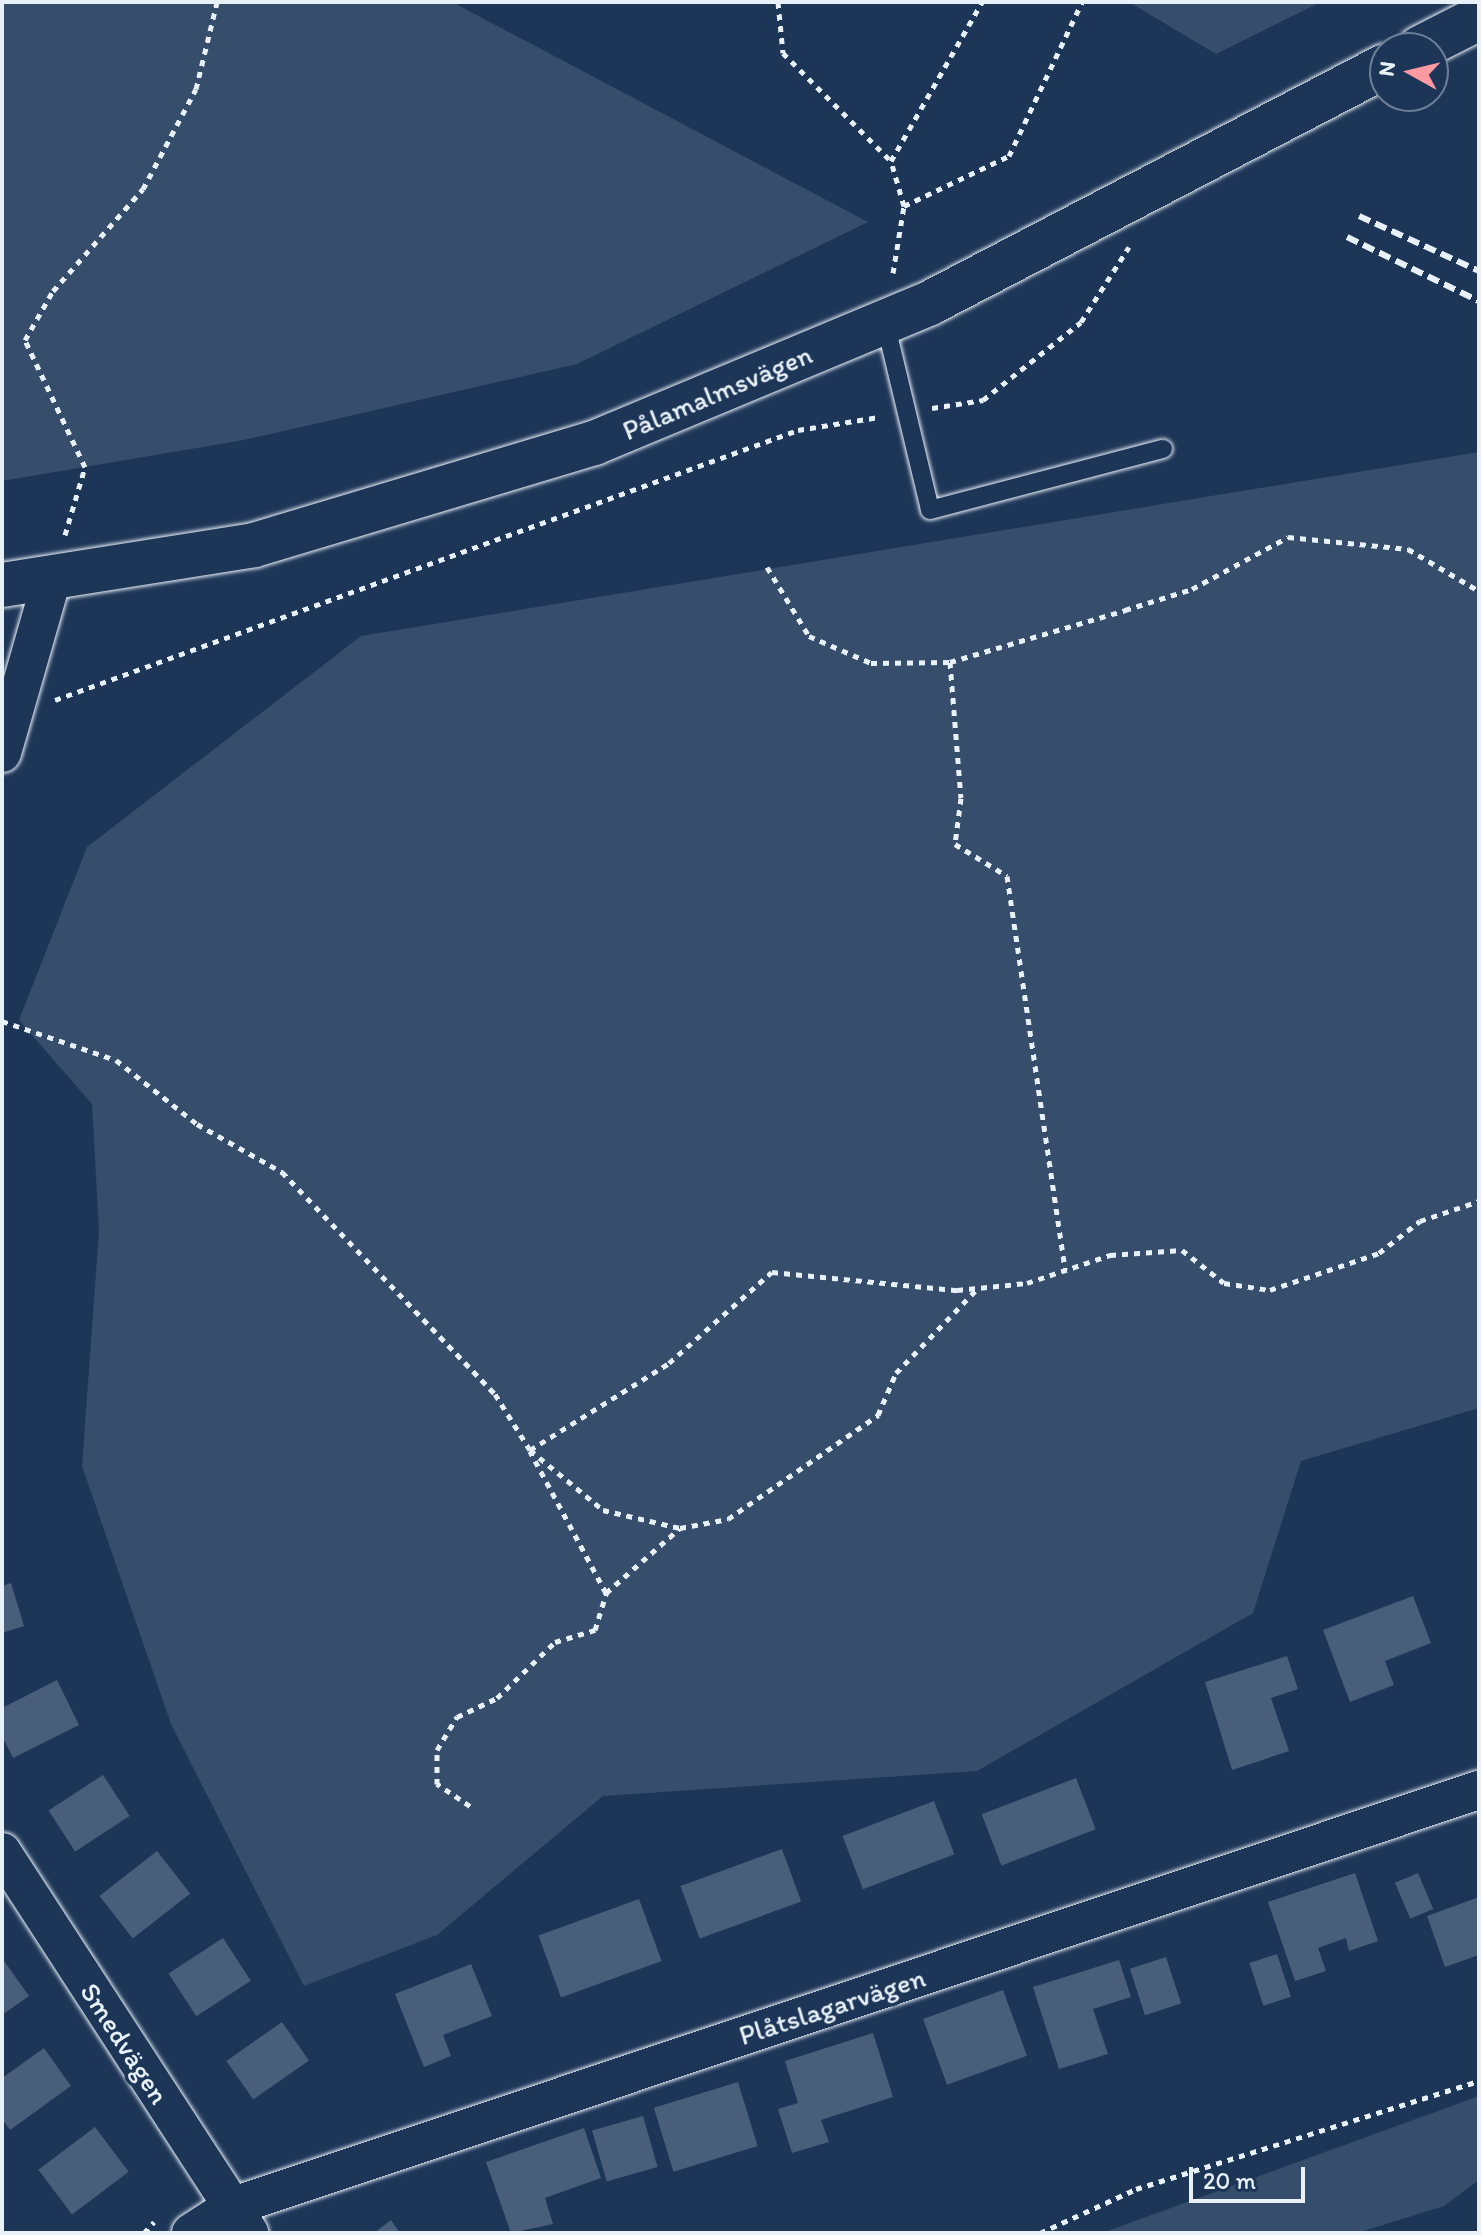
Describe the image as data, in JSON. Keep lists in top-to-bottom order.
{
  "streets": {
    "street": ["Pålamalmsvägen", "Plåtslagarvägen", "Smedvägen"]
  },
  "crossings": [
    ["Plåtslagarvägen", "Smedvägen"]
  ],
  "scale_bar": "20 m",
  "north": "left"
}
